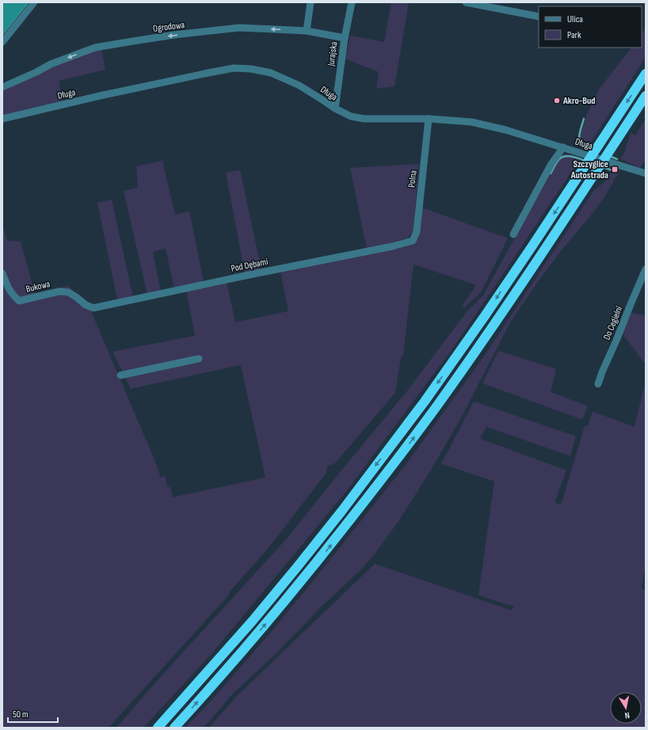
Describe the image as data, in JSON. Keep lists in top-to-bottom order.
{
  "streets": {
    "street": [
      "Ogrodowa",
      "Jurajska",
      "Długa",
      "Polna",
      "Pod Dębami",
      "Bukowa",
      "Do Cegielni"
    ]
  },
  "crossings": [
    ["Ogrodowa", "Jurajska"],
    ["Jurajska", "Długa"],
    ["Długa", "Polna"],
    ["Polna", "Pod Dębami"],
    ["Pod Dębami", "Bukowa"]
  ],
  "one_way": ["Ogrodowa"],
  "places": {
    "other": ["Akro-Bud"],
    "transit": ["Szczyglice Autostrada"]
  },
  "legend": ["Ulica", "Park"],
  "scale_bar": "50 m",
  "north": "bottom"
}
